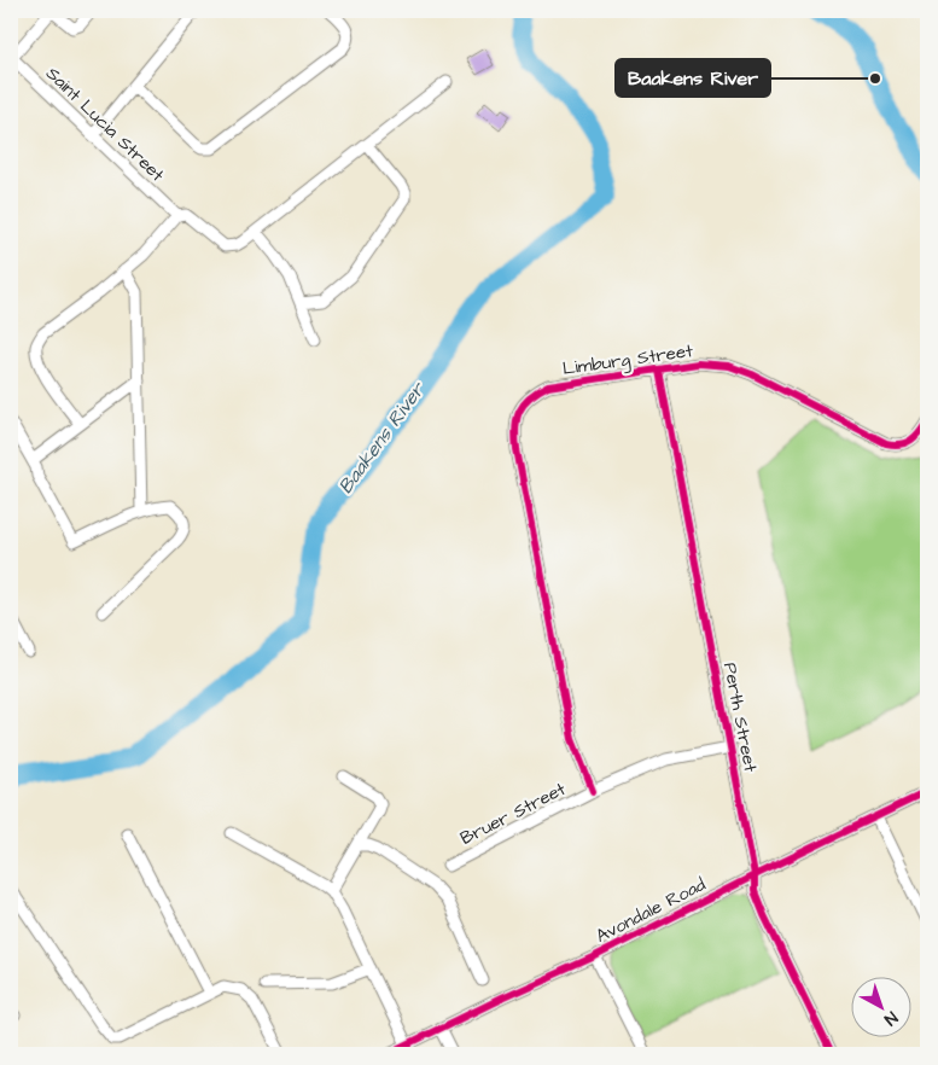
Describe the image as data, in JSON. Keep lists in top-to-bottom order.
{
  "streets": {
    "street": [
      "Saint Lucia Street",
      "Limburg Street",
      "Perth Street",
      "Bruer Street",
      "Avondale Road"
    ]
  },
  "crossings": [
    ["Limburg Street", "Perth Street"],
    ["Limburg Street", "Bruer Street"],
    ["Perth Street", "Bruer Street"],
    ["Perth Street", "Avondale Road"]
  ],
  "water": ["Baakens River"],
  "places": ["Baakens River"],
  "north": "bottom right"
}
